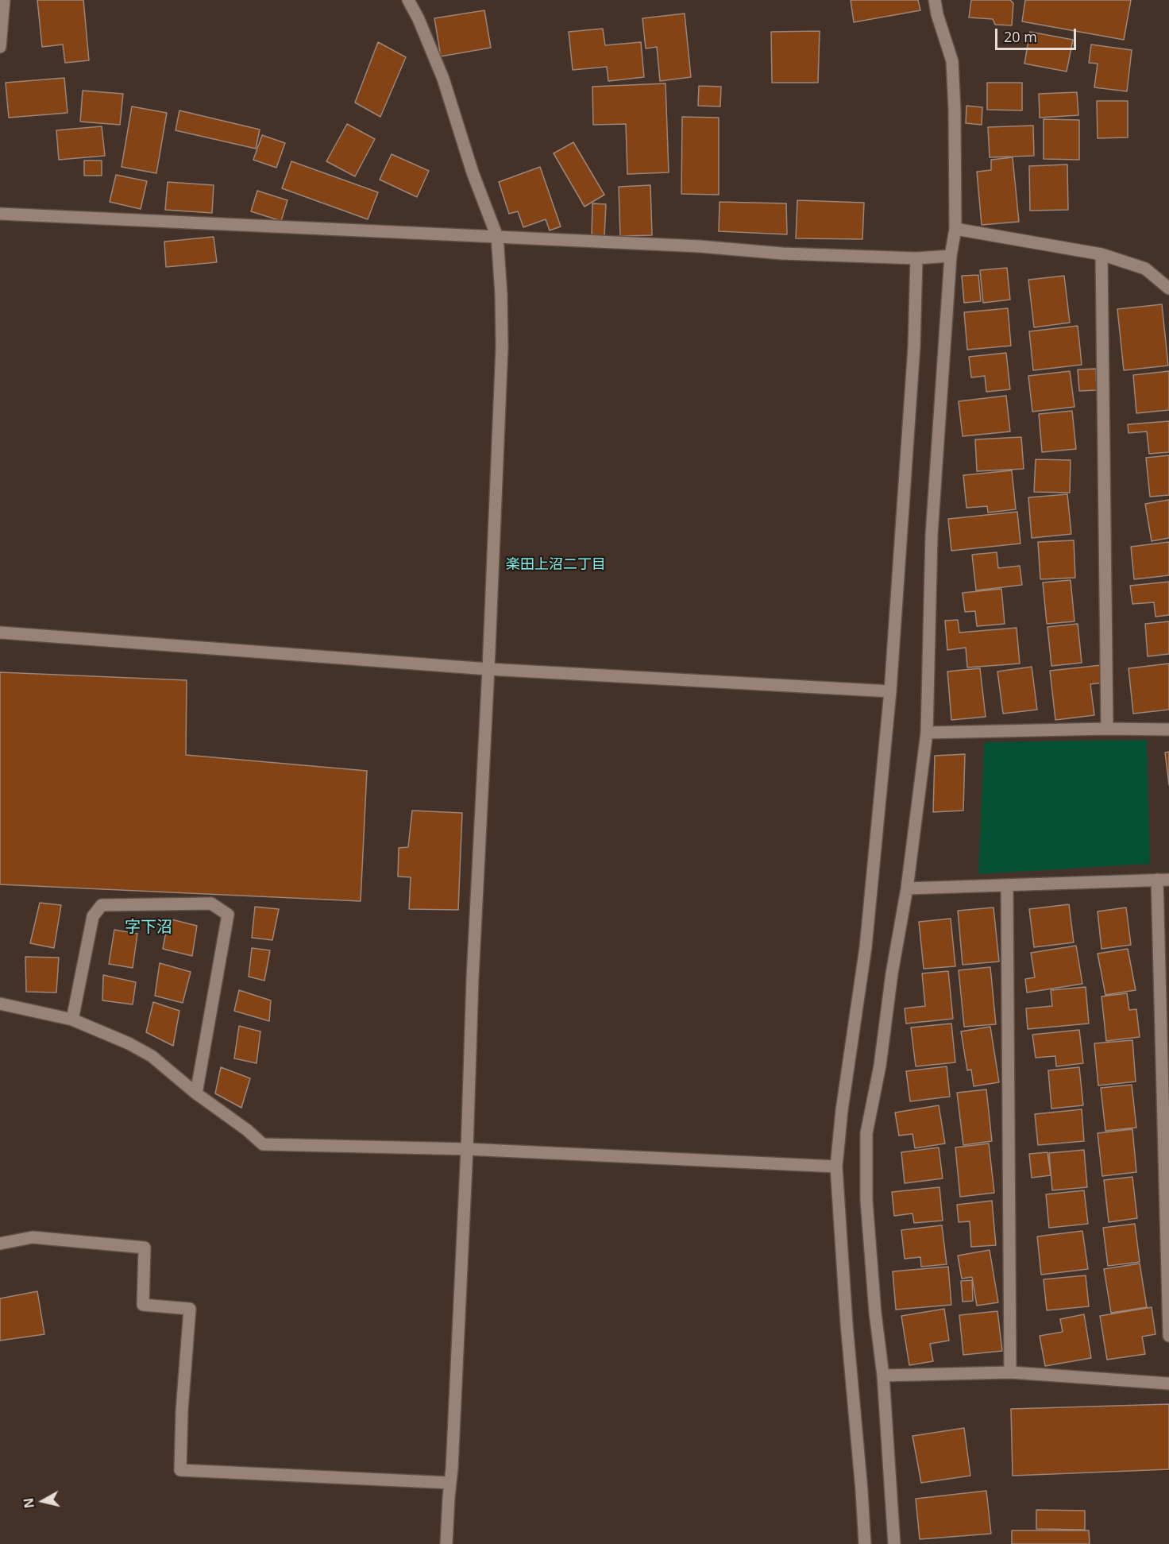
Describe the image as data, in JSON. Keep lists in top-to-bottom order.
{
  "districts": ["楽田上沼二丁目", "字下沼"],
  "scale_bar": "20 m",
  "north": "left"
}
